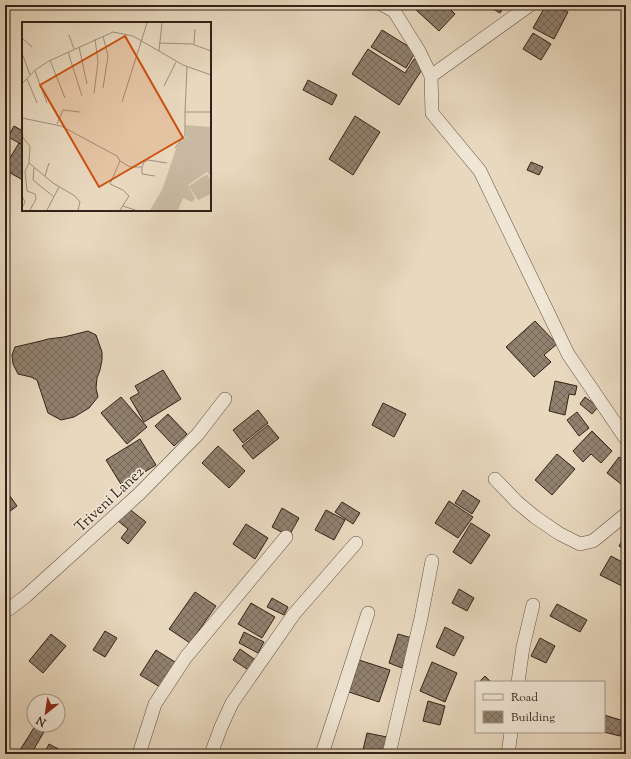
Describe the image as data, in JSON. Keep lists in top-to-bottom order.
{
  "streets": {
    "street": ["Triveni Lane2"]
  },
  "legend": ["Road", "Building"],
  "north": "bottom left"
}
